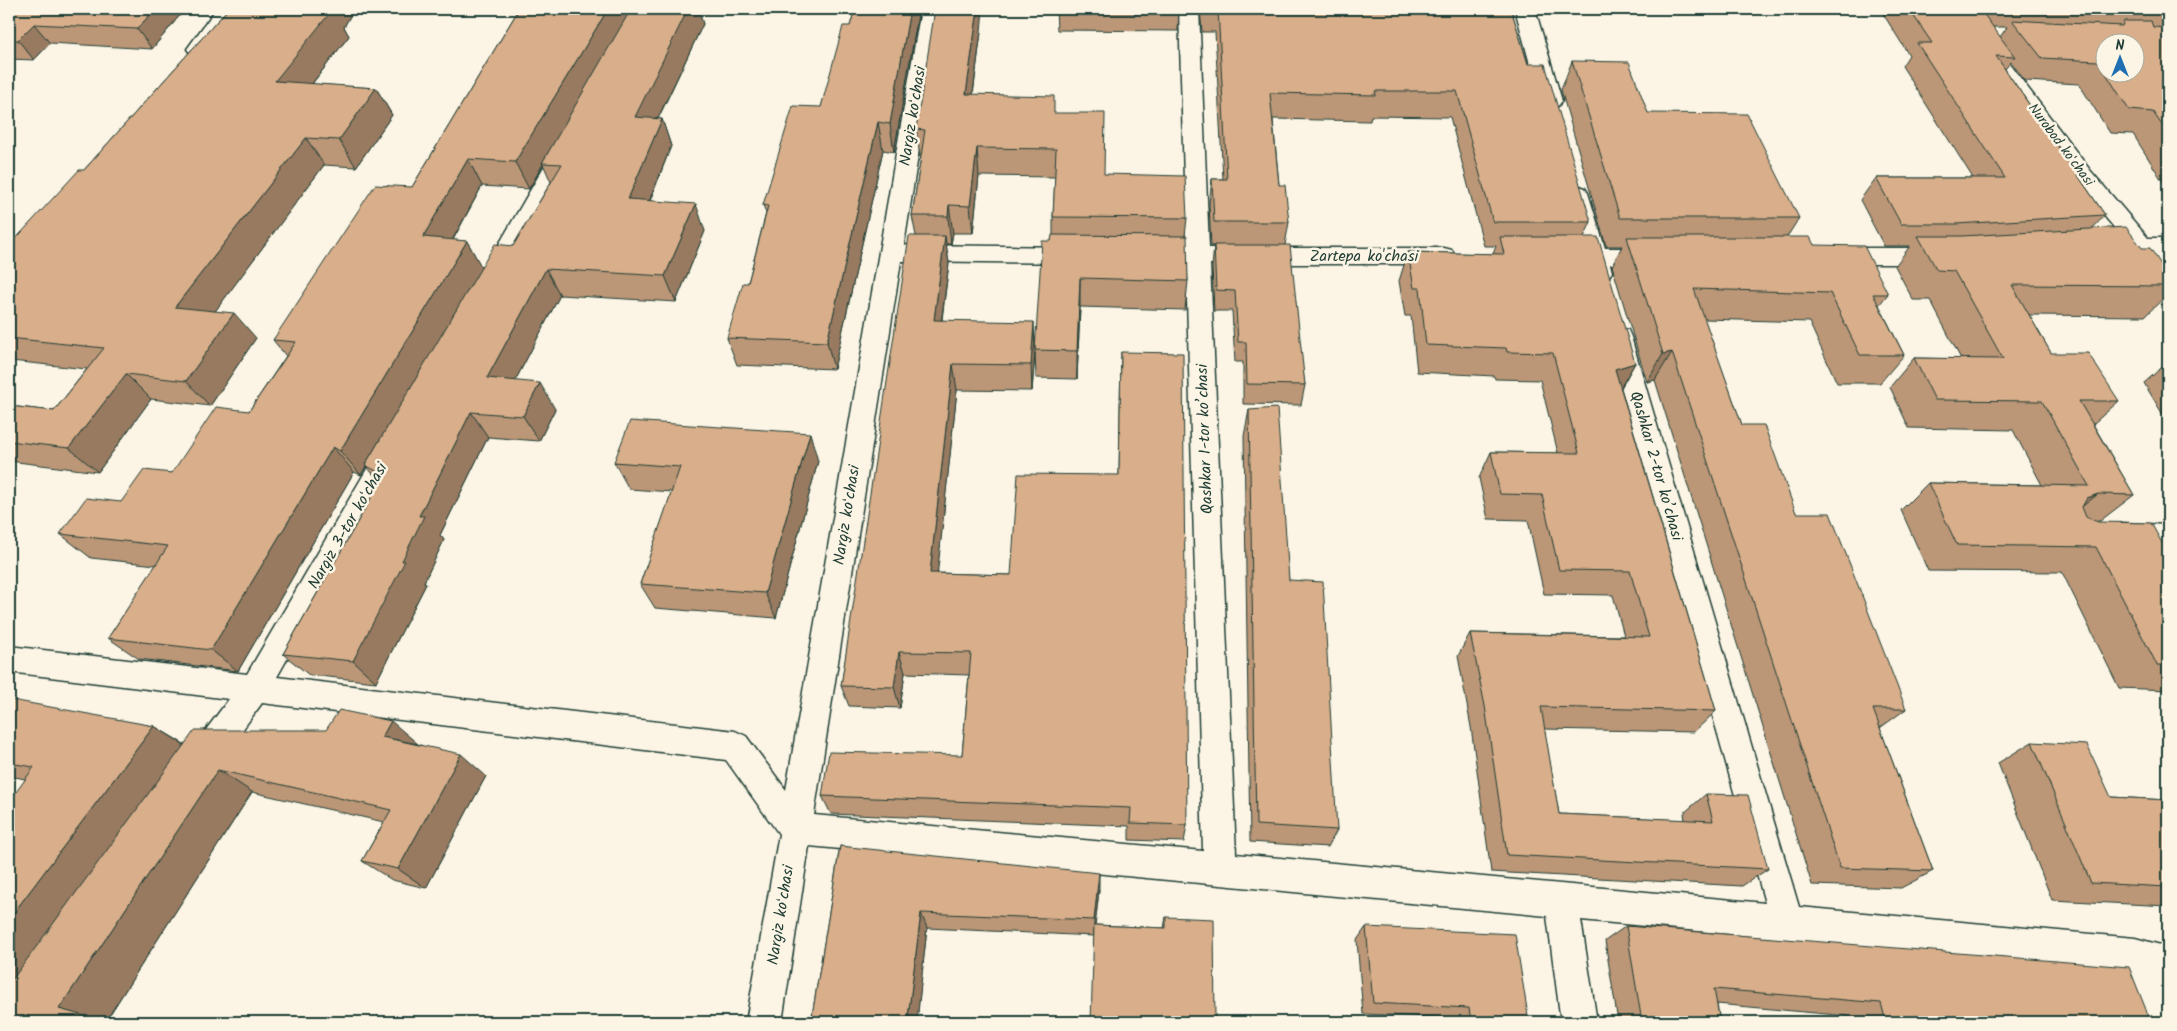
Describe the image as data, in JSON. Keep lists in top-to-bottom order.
{
  "streets": {
    "street": [
      "Nargiz koʻchasi",
      "Nurobod koʻchasi",
      "Zartepa ko'chasi",
      "Qashkar 1-tor koʼchasi",
      "Qashkar 2-tor koʼchasi",
      "Nargiz 3-tor koʻchasi"
    ]
  },
  "crossings": [
    ["Zartepa ko'chasi", "Qashkar 1-tor koʼchasi"]
  ],
  "north": "top"
}
